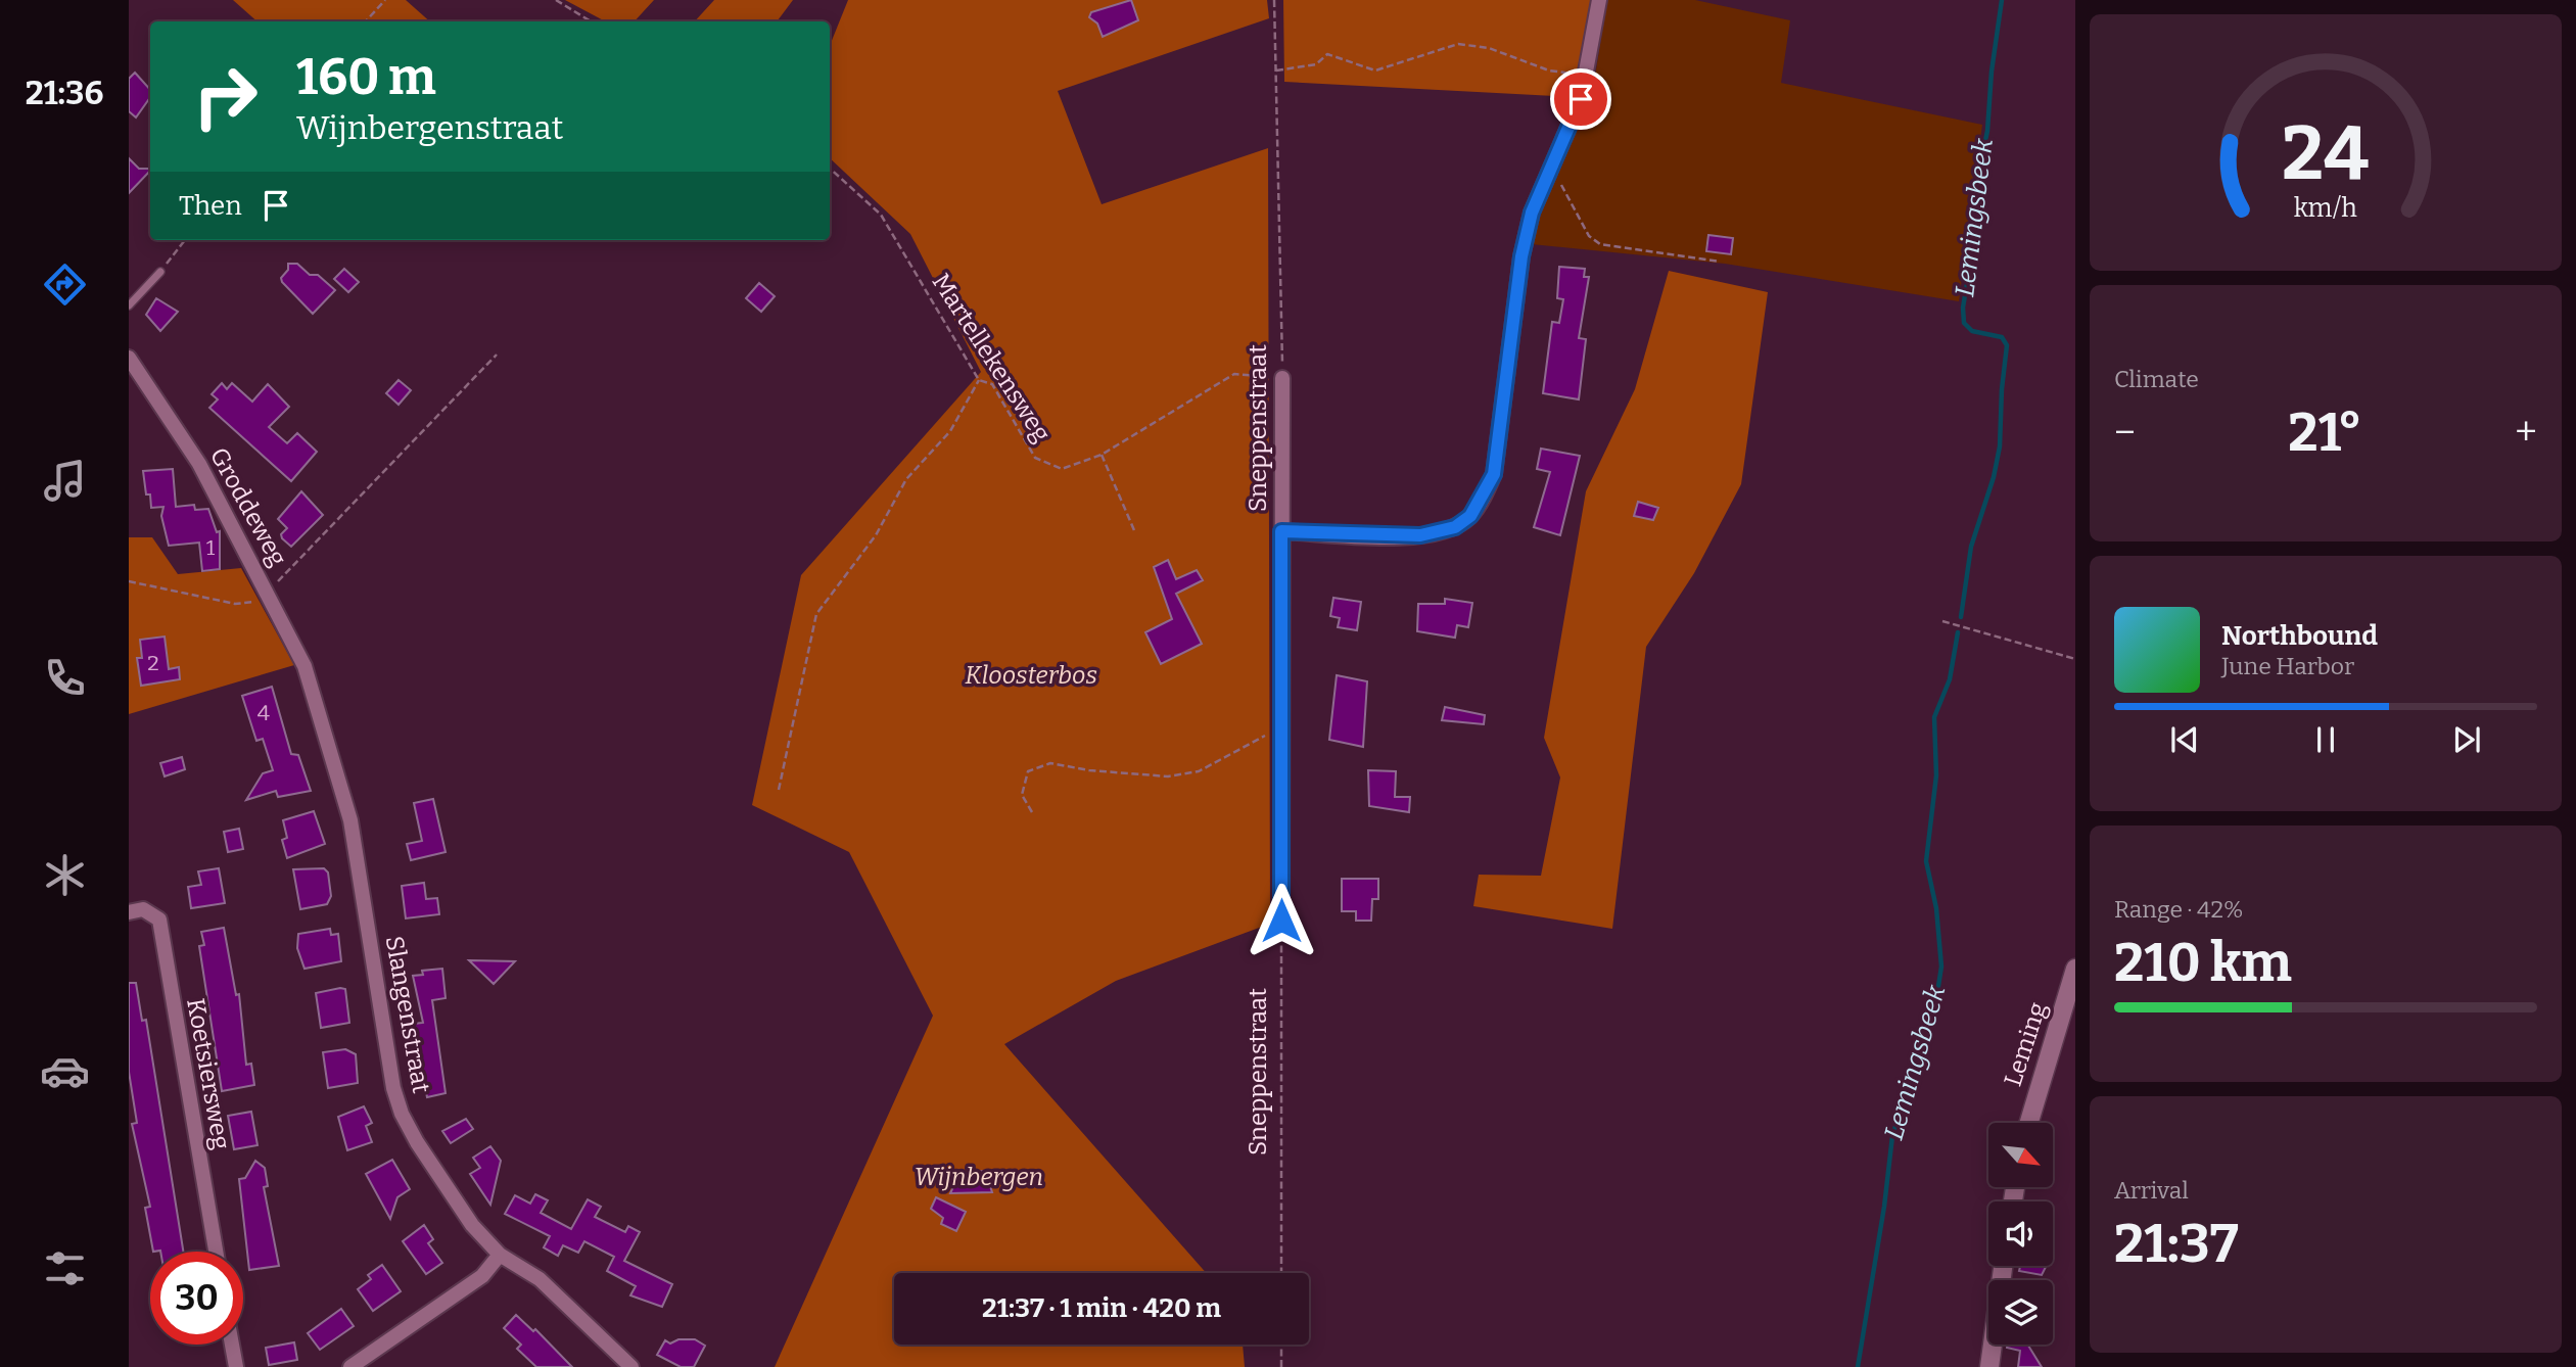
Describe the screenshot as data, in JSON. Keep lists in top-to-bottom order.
{
  "streets": {
    "street": [
      "Sneppenstraat",
      "Groddeweg",
      "Slangenstraat",
      "Leming",
      "Koetsiersweg"
    ],
    "path": ["Martellekensweg"]
  },
  "crossings": [
    ["Martellekensweg", "Sneppenstraat"],
    ["Groddeweg", "Slangenstraat"]
  ],
  "water": ["Lemingsbeek"],
  "parks": ["Kloosterbos", "Wijnbergen"],
  "house_numbers": ["1", "2", "4"],
  "north": "bottom right",
  "page": {
    "tabs": "21:36",
    "turn": ["160 m", "Wijnbergenstraat"],
    "then": "Then",
    "tile": [
      "Climate",
      ["Range · 42%", "210 km"],
      ["Arrival", "21:37"]
    ],
    "heat": ["−", "21°", "+"],
    "song": ["Northbound", "June Harbor"],
    "limit": "30",
    "trip": "21:37 · 1 min · 420 m",
    "gauge": ["24", "km/h"]
  }
}
